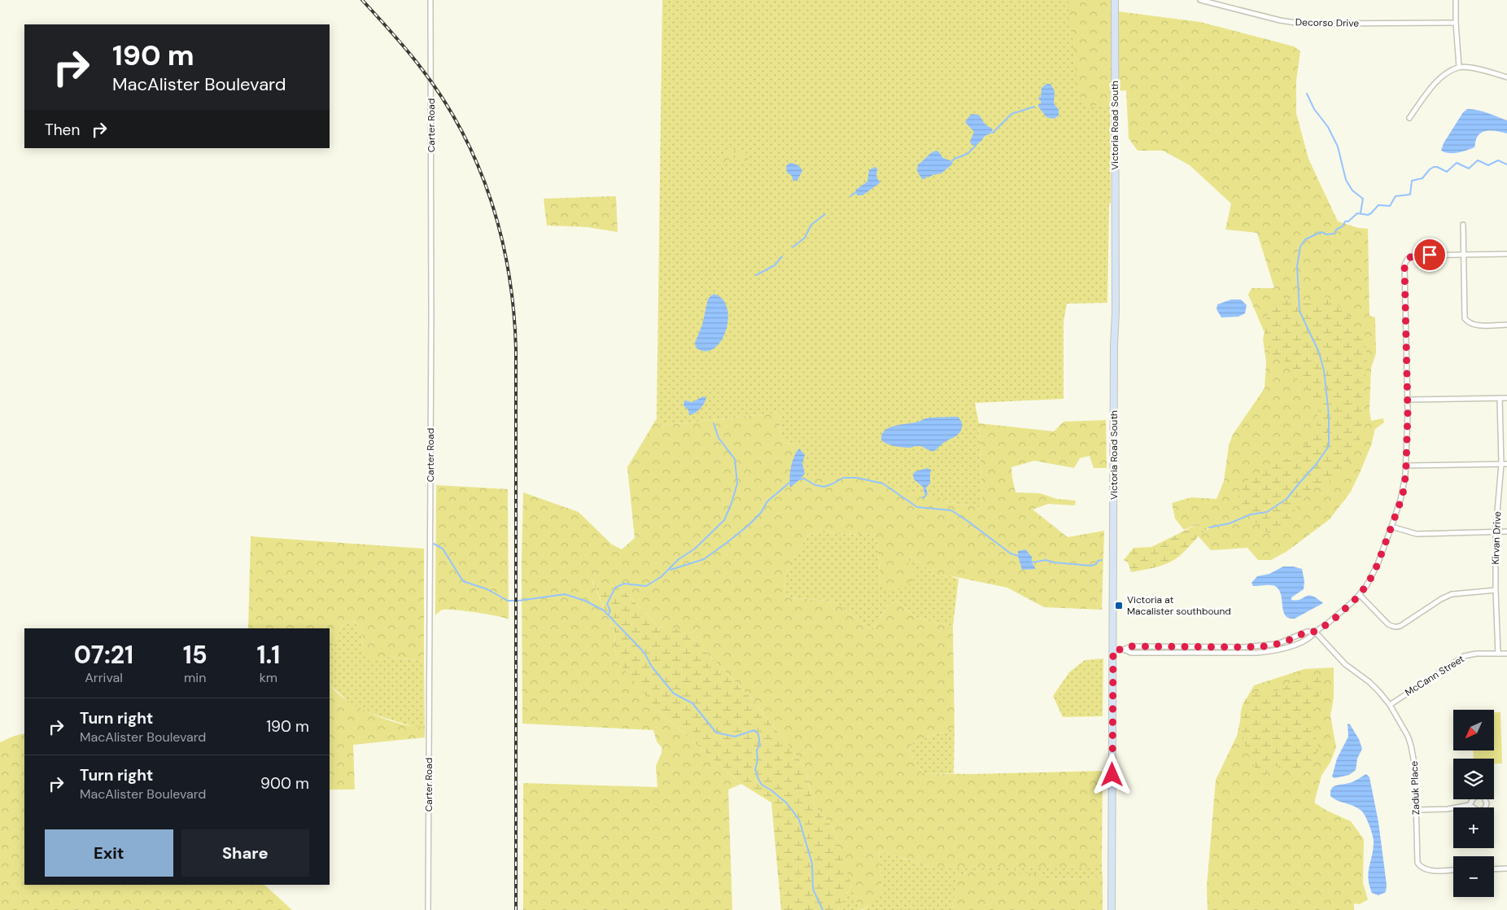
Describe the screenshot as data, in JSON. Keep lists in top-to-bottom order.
{
  "streets": {
    "main road": ["Victoria Road South"],
    "street": [
      "Decorso Drive",
      "Carter Road",
      "Kirvan Drive",
      "McCann Street",
      "Zaduk Place"
    ]
  },
  "crossings": [
    ["Kirvan Drive", "McCann Street"],
    ["McCann Street", "Zaduk Place"]
  ],
  "places": {
    "transit": ["Victoria at Macalister southbound"]
  },
  "north": "bottom left",
  "page": {
    "turn": ["190 m", "MacAlister Boulevard"],
    "then": "Then",
    "eta": [
      "07:21",
      "Arrival",
      "15",
      "min",
      "1.1",
      "km"
    ],
    "list": [
      {
        "name": "Turn right",
        "note": "MacAlister Boulevard",
        "value": "190 m"
      },
      {
        "name": "Turn right",
        "note": "MacAlister Boulevard",
        "value": "900 m"
      }
    ],
    "map_buttons": ["+", "−"],
    "buttons": ["Exit", "Share"]
  }
}
